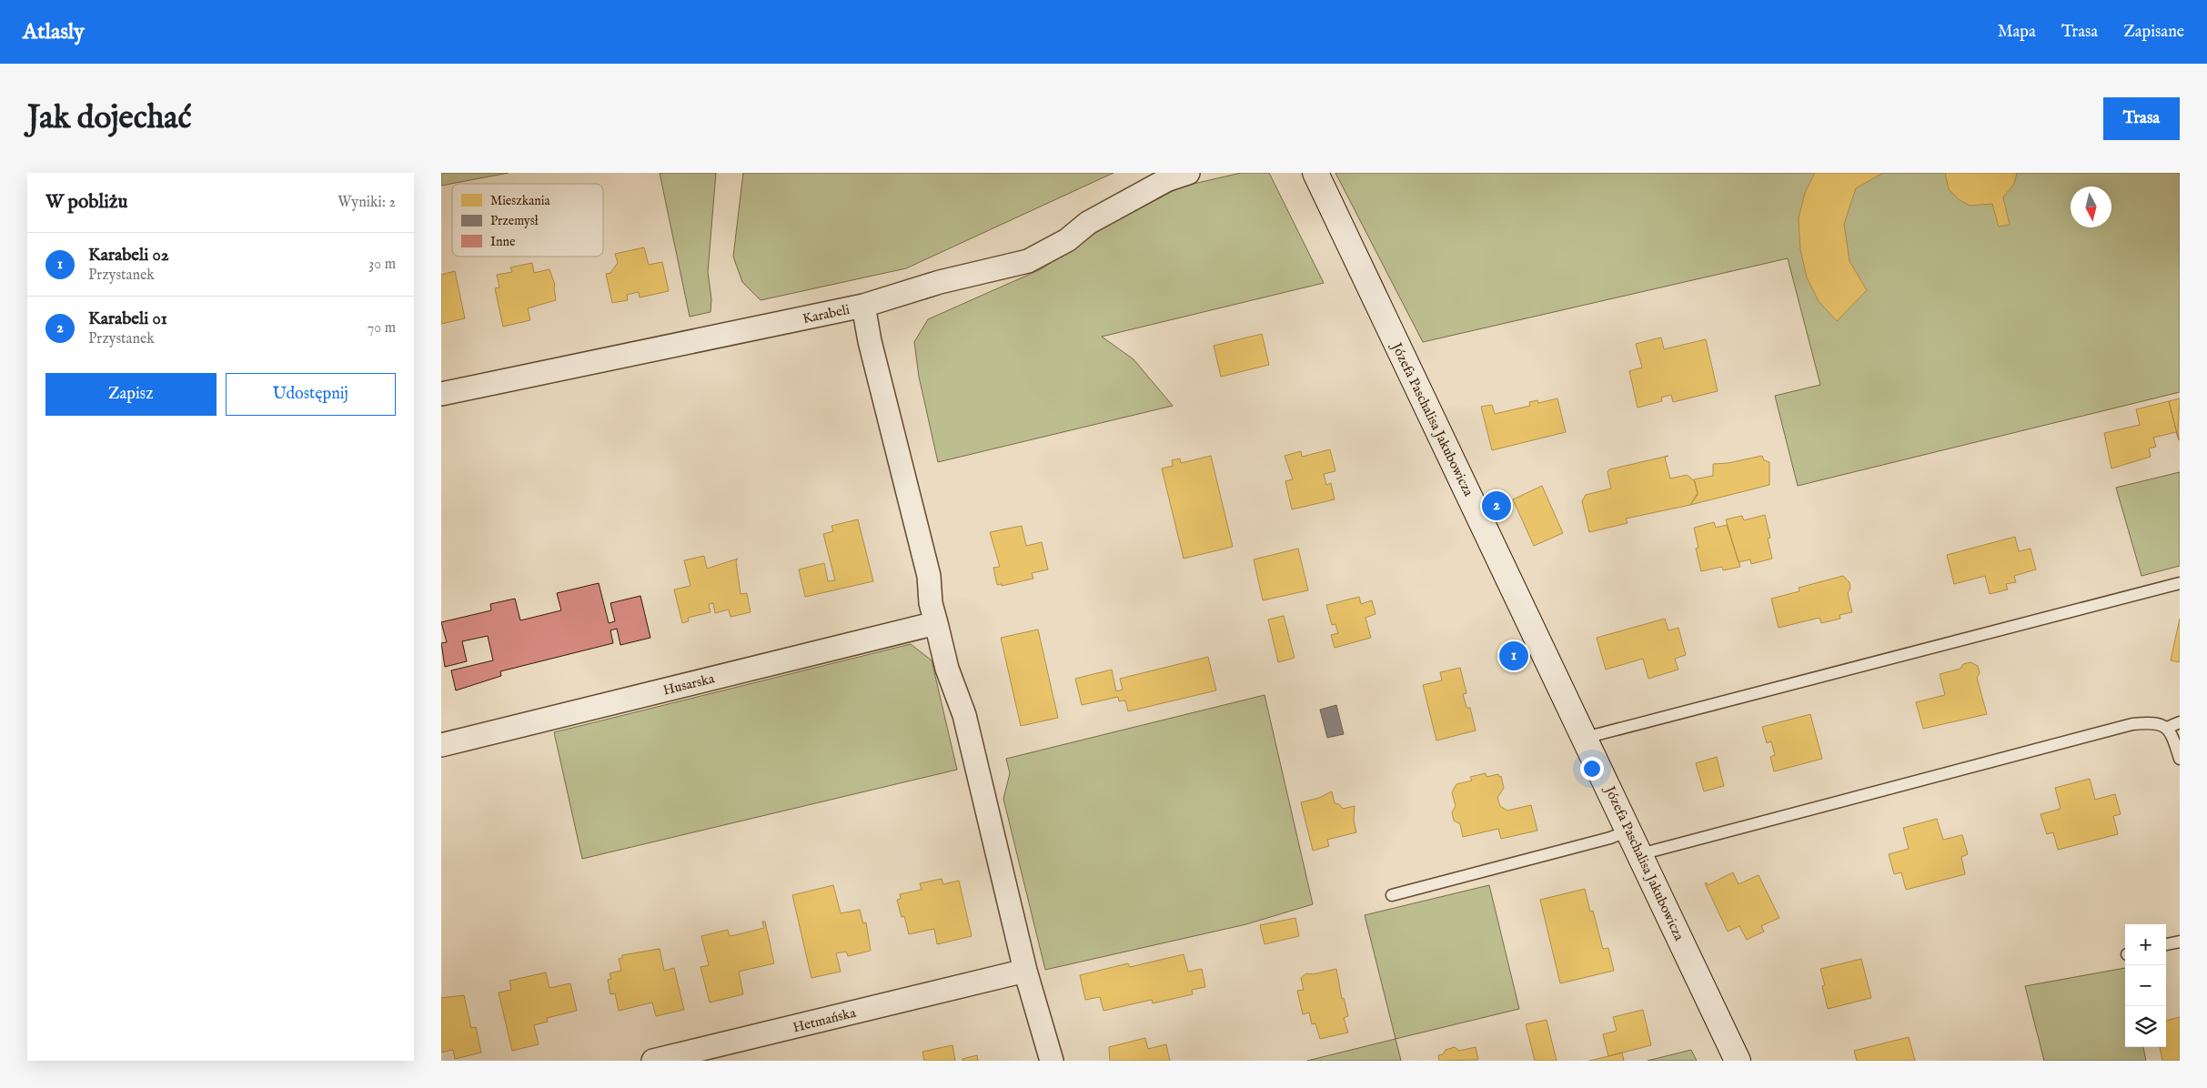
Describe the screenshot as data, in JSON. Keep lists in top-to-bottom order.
{
  "streets": {
    "street": [
      "Karabeli",
      "Józefa Paschalisa Jakubowicza",
      "Husarska",
      "Hetmańska"
    ]
  },
  "legend": ["Mieszkania", "Przemysł", "Inne"],
  "north": "bottom",
  "page": {
    "header": "Atlasly",
    "nav": ["Mapa", "Trasa", "Zapisane"],
    "buttons": [
      "Trasa",
      ["Zapisz", "Udostępnij"]
    ],
    "title": "Jak dojechać",
    "heading": ["W pobliżu", "Wyniki: 2"],
    "list": [
      {
        "mark": "1",
        "name": "Karabeli 02",
        "note": "Przystanek",
        "value": "30 m"
      },
      {
        "mark": "2",
        "name": "Karabeli 01",
        "note": "Przystanek",
        "value": "70 m"
      }
    ],
    "pins": ["2", "1"],
    "map_buttons": ["+", "−"]
  }
}
